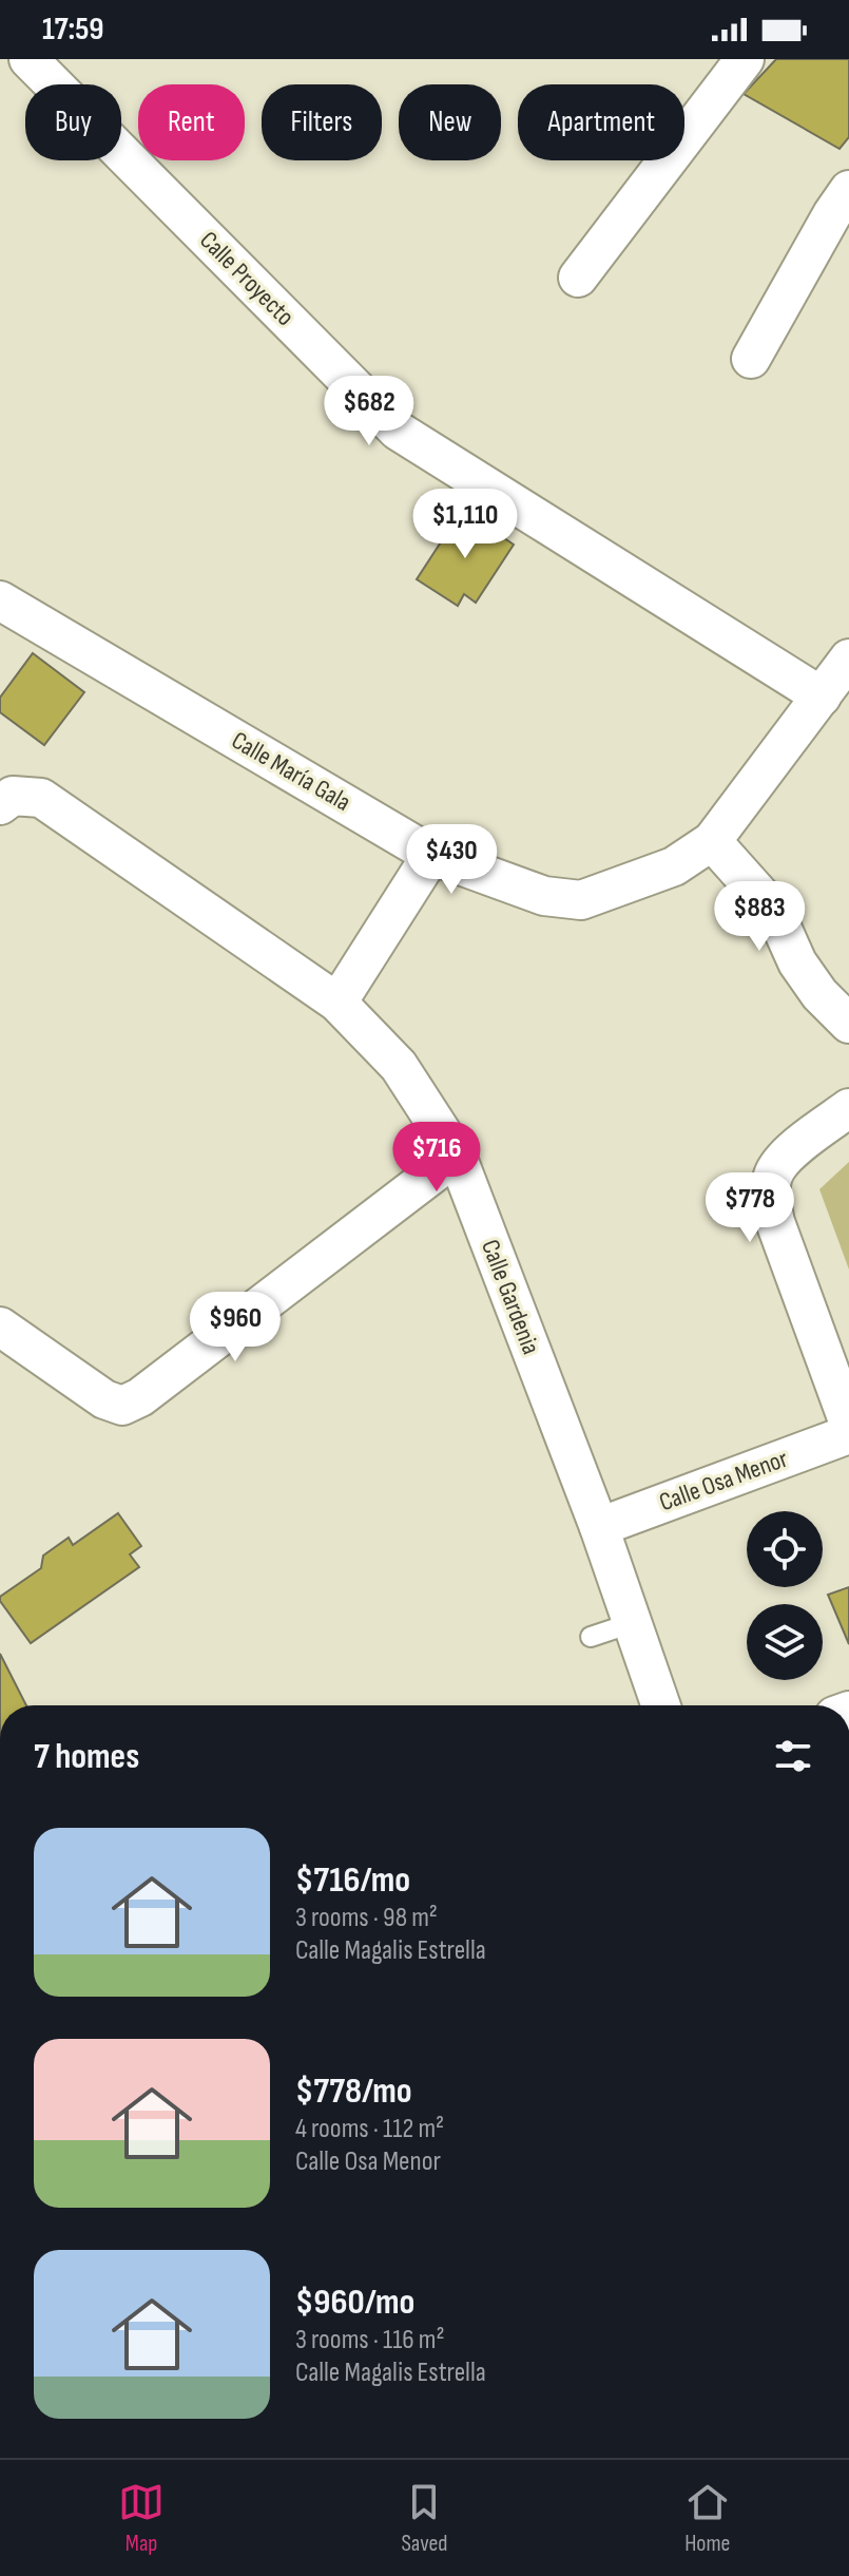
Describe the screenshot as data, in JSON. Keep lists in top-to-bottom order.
{
  "streets": {
    "street": [
      "Calle Proyecto",
      "Calle María Gala",
      "Calle Gardenia",
      "Calle Osa Menor"
    ]
  },
  "crossings": [
    ["Calle Proyecto", "Calle María Gala"],
    ["Calle Gardenia", "Calle Osa Menor"]
  ],
  "page": {
    "status": "17:59",
    "chip": [
      "Buy",
      "Rent",
      "Filters",
      "New",
      "Apartment"
    ],
    "price": [
      "$682",
      "$1,110",
      "$430",
      "$883",
      "$716",
      "$778",
      "$960"
    ],
    "heading": "7 homes",
    "list": [
      {
        "name": "$716/mo",
        "note": "3 rooms · 98 m² · Calle Magalis Estrella"
      },
      {
        "name": "$778/mo",
        "note": "4 rooms · 112 m² · Calle Osa Menor"
      },
      {
        "name": "$960/mo",
        "note": "3 rooms · 116 m² · Calle Magalis Estrella"
      }
    ],
    "tabs": ["Map", "Saved", "Home"]
  }
}
